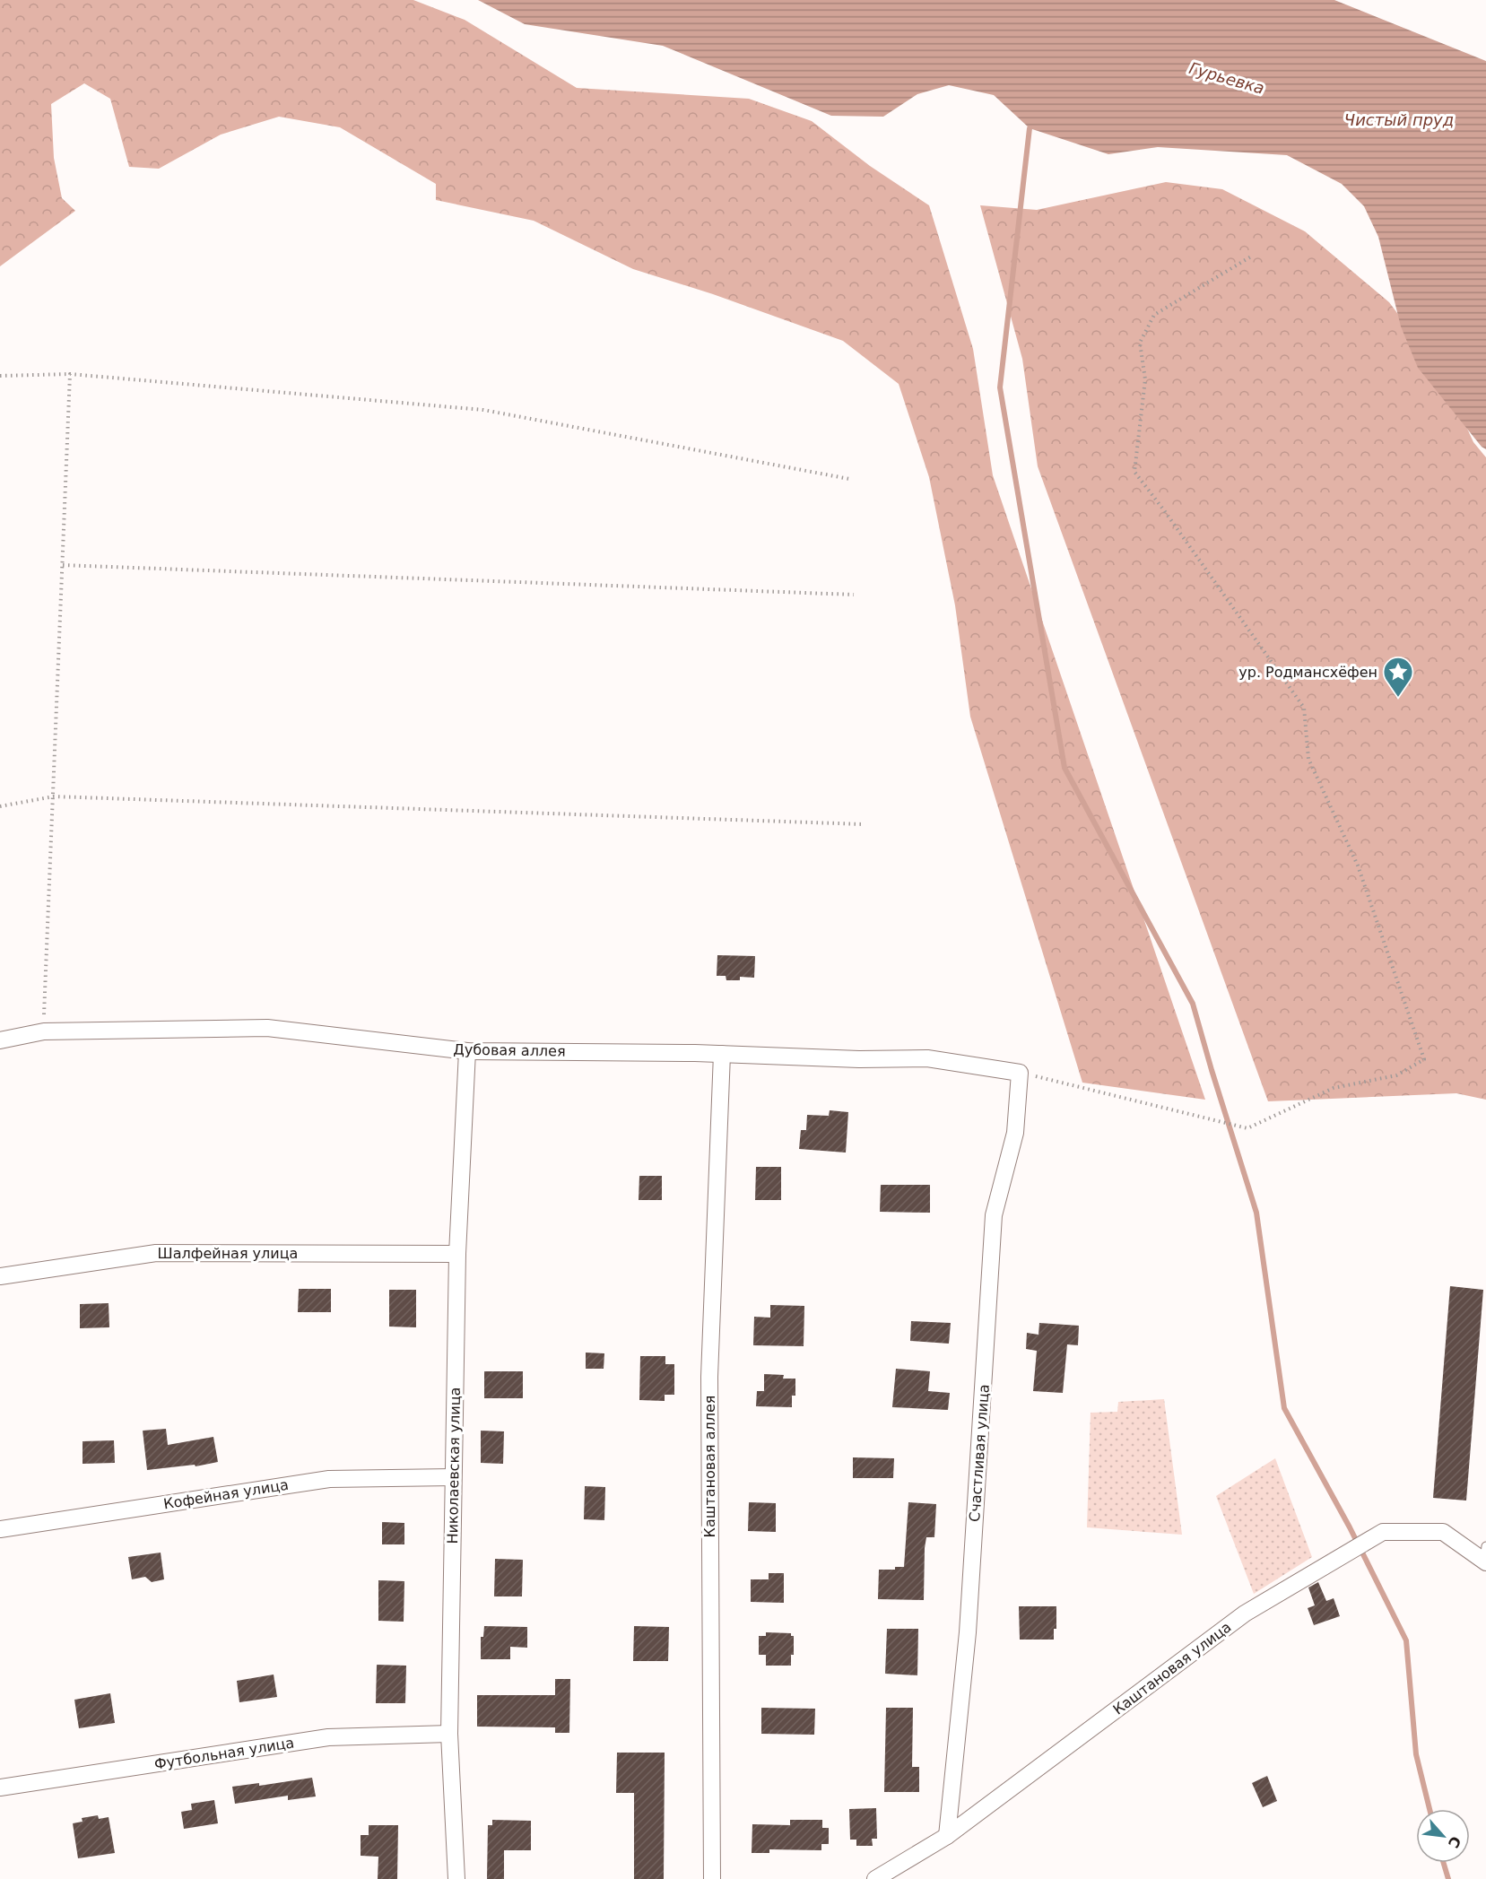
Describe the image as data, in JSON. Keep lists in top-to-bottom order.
{
  "streets": {
    "street": [
      "Дубовая аллея",
      "Шалфейная улица",
      "Счастливая улица",
      "Николаевская улица",
      "Каштановая аллея",
      "Кофейная улица",
      "Каштановая улица",
      "Футбольная улица"
    ]
  },
  "crossings": [
    ["Дубовая аллея", "Счастливая улица"],
    ["Дубовая аллея", "Николаевская улица"],
    ["Дубовая аллея", "Каштановая аллея"],
    ["Шалфейная улица", "Николаевская улица"],
    ["Счастливая улица", "Каштановая улица"],
    ["Николаевская улица", "Кофейная улица"],
    ["Николаевская улица", "Футбольная улица"]
  ],
  "water": ["Гурьевка", "Чистый пруд"],
  "places": {
    "place": ["ур. Родмансхёфен"]
  },
  "north": "bottom right"
}
